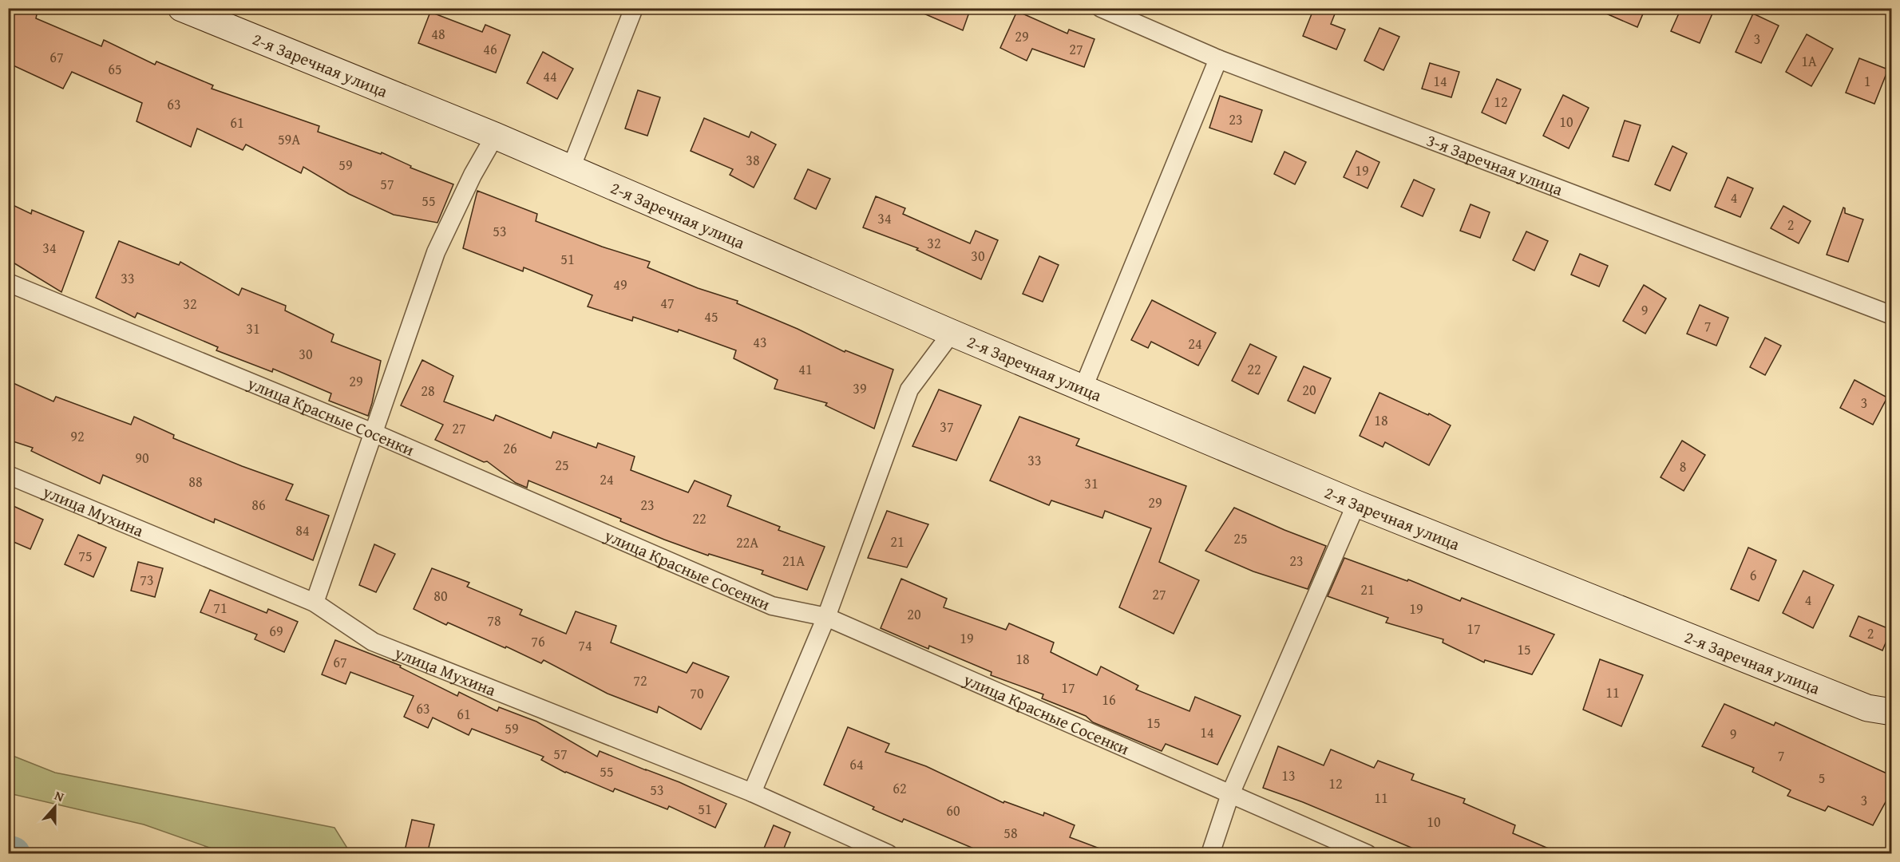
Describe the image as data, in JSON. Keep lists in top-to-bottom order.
{
  "streets": {
    "main road": ["2-я Заречная улица"],
    "street": ["3-я Заречная улица", "улица Красные Сосенки", "улица Мухина"]
  },
  "house_numbers": [
    "48",
    "29",
    "3",
    "46",
    "27",
    "67",
    "1А",
    "65",
    "44",
    "14",
    "1",
    "12",
    "63",
    "23",
    "10",
    "61",
    "59А",
    "38",
    "59",
    "19",
    "57",
    "4",
    "55",
    "34",
    "2",
    "53",
    "32",
    "34",
    "30",
    "51",
    "33",
    "49",
    "47",
    "32",
    "9",
    "45",
    "7",
    "31",
    "43",
    "24",
    "30",
    "41",
    "22",
    "29",
    "39",
    "20",
    "28",
    "3",
    "18",
    "37",
    "27",
    "92",
    "26",
    "90",
    "33",
    "25",
    "8",
    "24",
    "88",
    "31",
    "29",
    "86",
    "23",
    "22",
    "84",
    "25",
    "21",
    "22А",
    "75",
    "21А",
    "23",
    "6",
    "73",
    "21",
    "27",
    "80",
    "4",
    "71",
    "19",
    "20",
    "78",
    "17",
    "69",
    "2",
    "19",
    "76",
    "74",
    "15",
    "18",
    "67",
    "72",
    "17",
    "11",
    "70",
    "16",
    "63",
    "61",
    "15",
    "59",
    "14",
    "9",
    "57",
    "7",
    "64",
    "55",
    "13",
    "5",
    "12",
    "62",
    "53",
    "11",
    "3",
    "51",
    "60",
    "10",
    "58"
  ],
  "north": "top"
}
